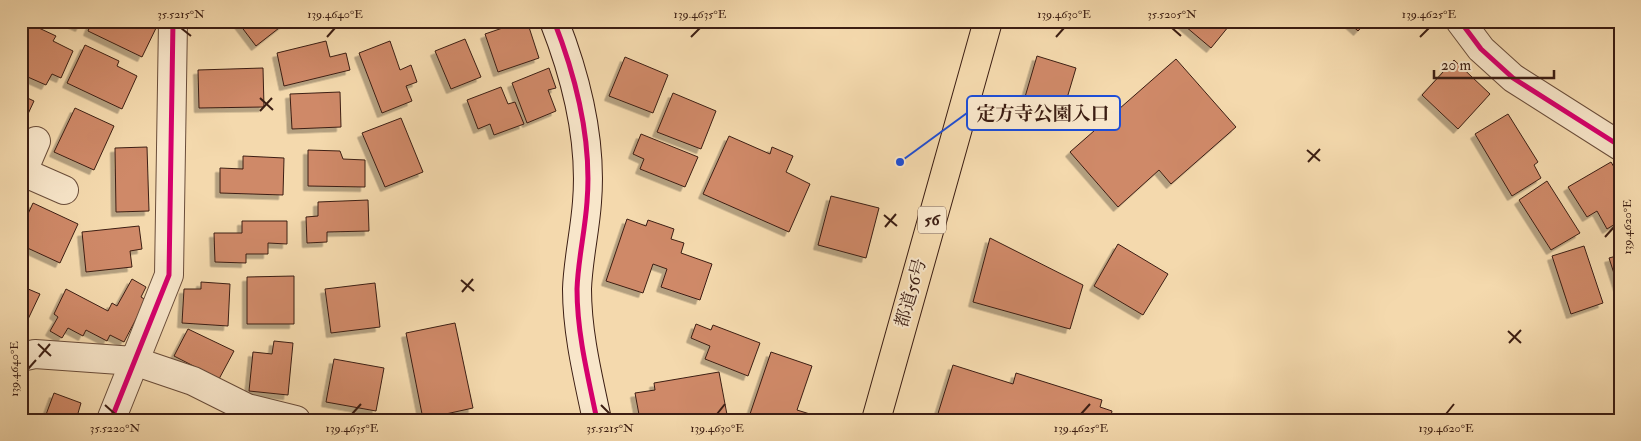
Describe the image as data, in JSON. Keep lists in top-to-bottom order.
{
  "streets": {
    "main road": ["56", "都道56号"]
  },
  "places": ["定方寺公園入口"],
  "scale_bar": "20 m",
  "coordinates": [
    "35.5215°N",
    "139.4640°E",
    "139.4635°E",
    "139.4630°E",
    "35.5205°N",
    "139.4625°E",
    "139.4620°E",
    "35.5220°N"
  ]
}
